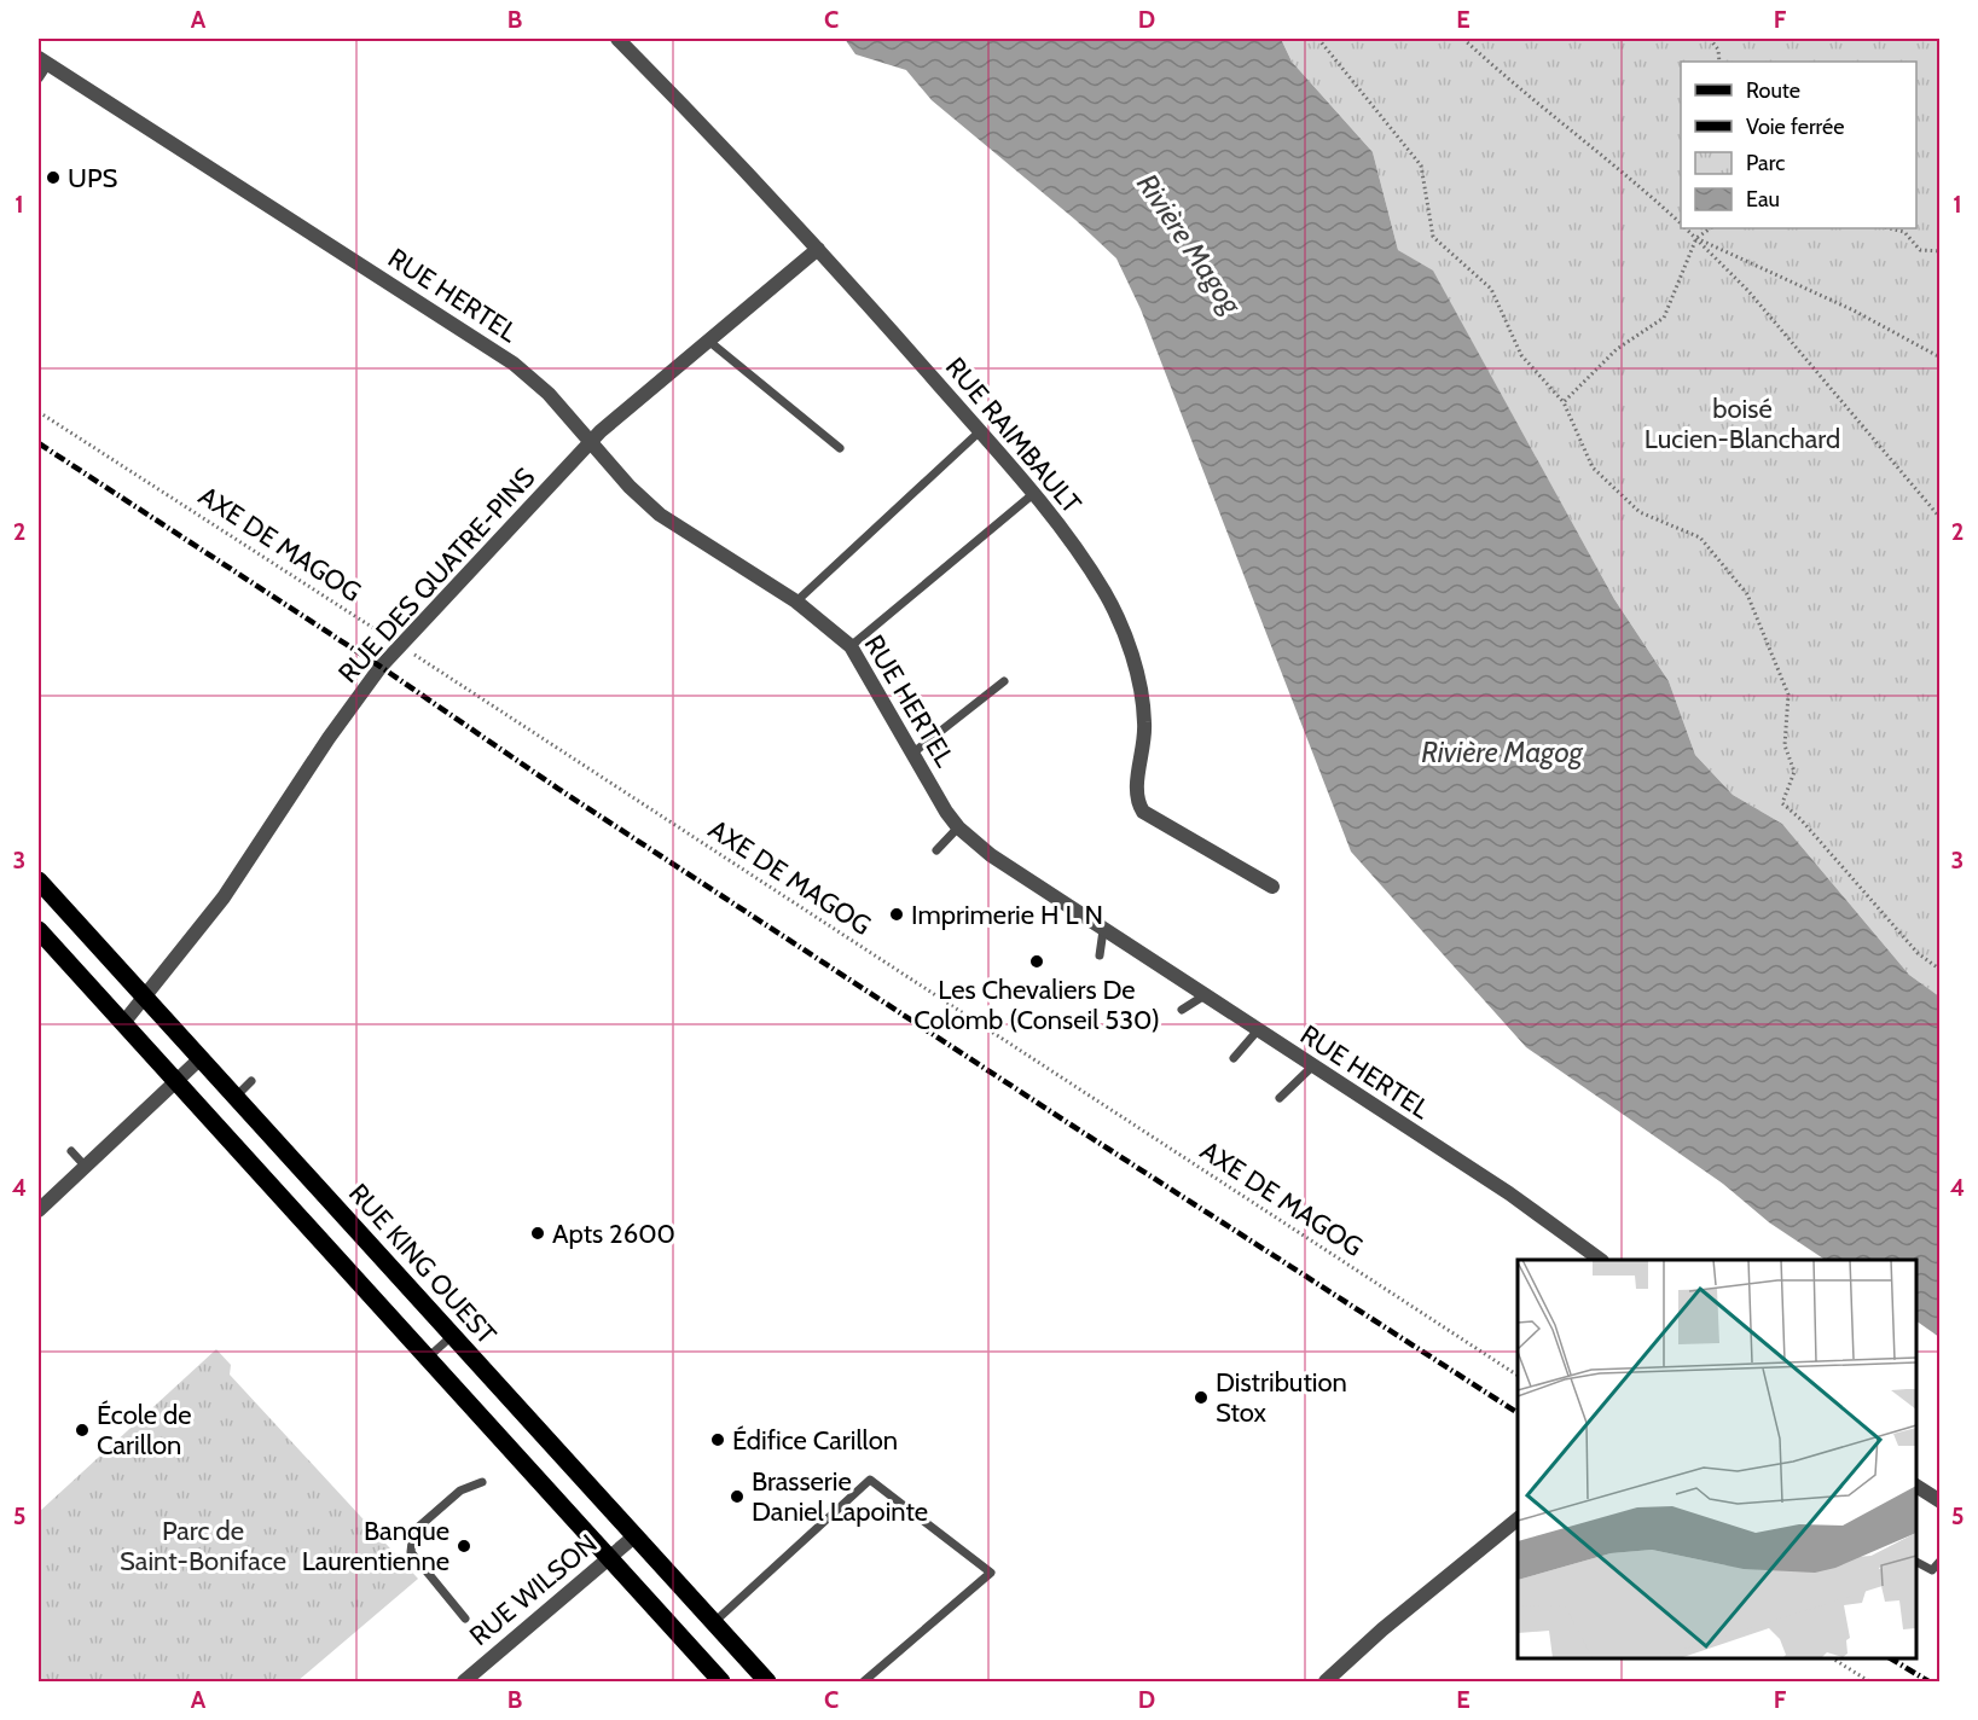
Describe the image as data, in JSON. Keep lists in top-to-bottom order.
{
  "streets": {
    "main road": ["RUE KING OUEST"],
    "street": [
      "RUE HERTEL",
      "RUE RAIMBAULT",
      "RUE DES QUATRE-PINS",
      "RUE WILSON"
    ],
    "path": ["AXE DE MAGOG"]
  },
  "crossings": [
    ["RUE HERTEL", "RUE DES QUATRE-PINS"],
    ["RUE RAIMBAULT", "RUE DES QUATRE-PINS"],
    ["AXE DE MAGOG", "RUE DES QUATRE-PINS"],
    ["RUE DES QUATRE-PINS", "RUE KING OUEST"],
    ["RUE KING OUEST", "RUE WILSON"]
  ],
  "water": ["Rivière Magog"],
  "parks": ["boisé Lucien-Blanchard", "Parc de Saint-Boniface"],
  "places": [
    "UPS",
    "Imprimerie H L N",
    "Les Chevaliers De Colomb (Conseil 530)",
    "Apts 2600",
    "Distribution Stox",
    "École de Carillon",
    "Édifice Carillon",
    "Brasserie Daniel Lapointe",
    "Banque Laurentienne"
  ],
  "legend": [
    "Route",
    "Voie ferrée",
    "Parc",
    "Eau"
  ],
  "grid": {
    "columns": [
      "A",
      "B",
      "C",
      "D",
      "E",
      "F"
    ],
    "rows": [
      "1",
      "2",
      "3",
      "4",
      "5"
    ]
  }
}
